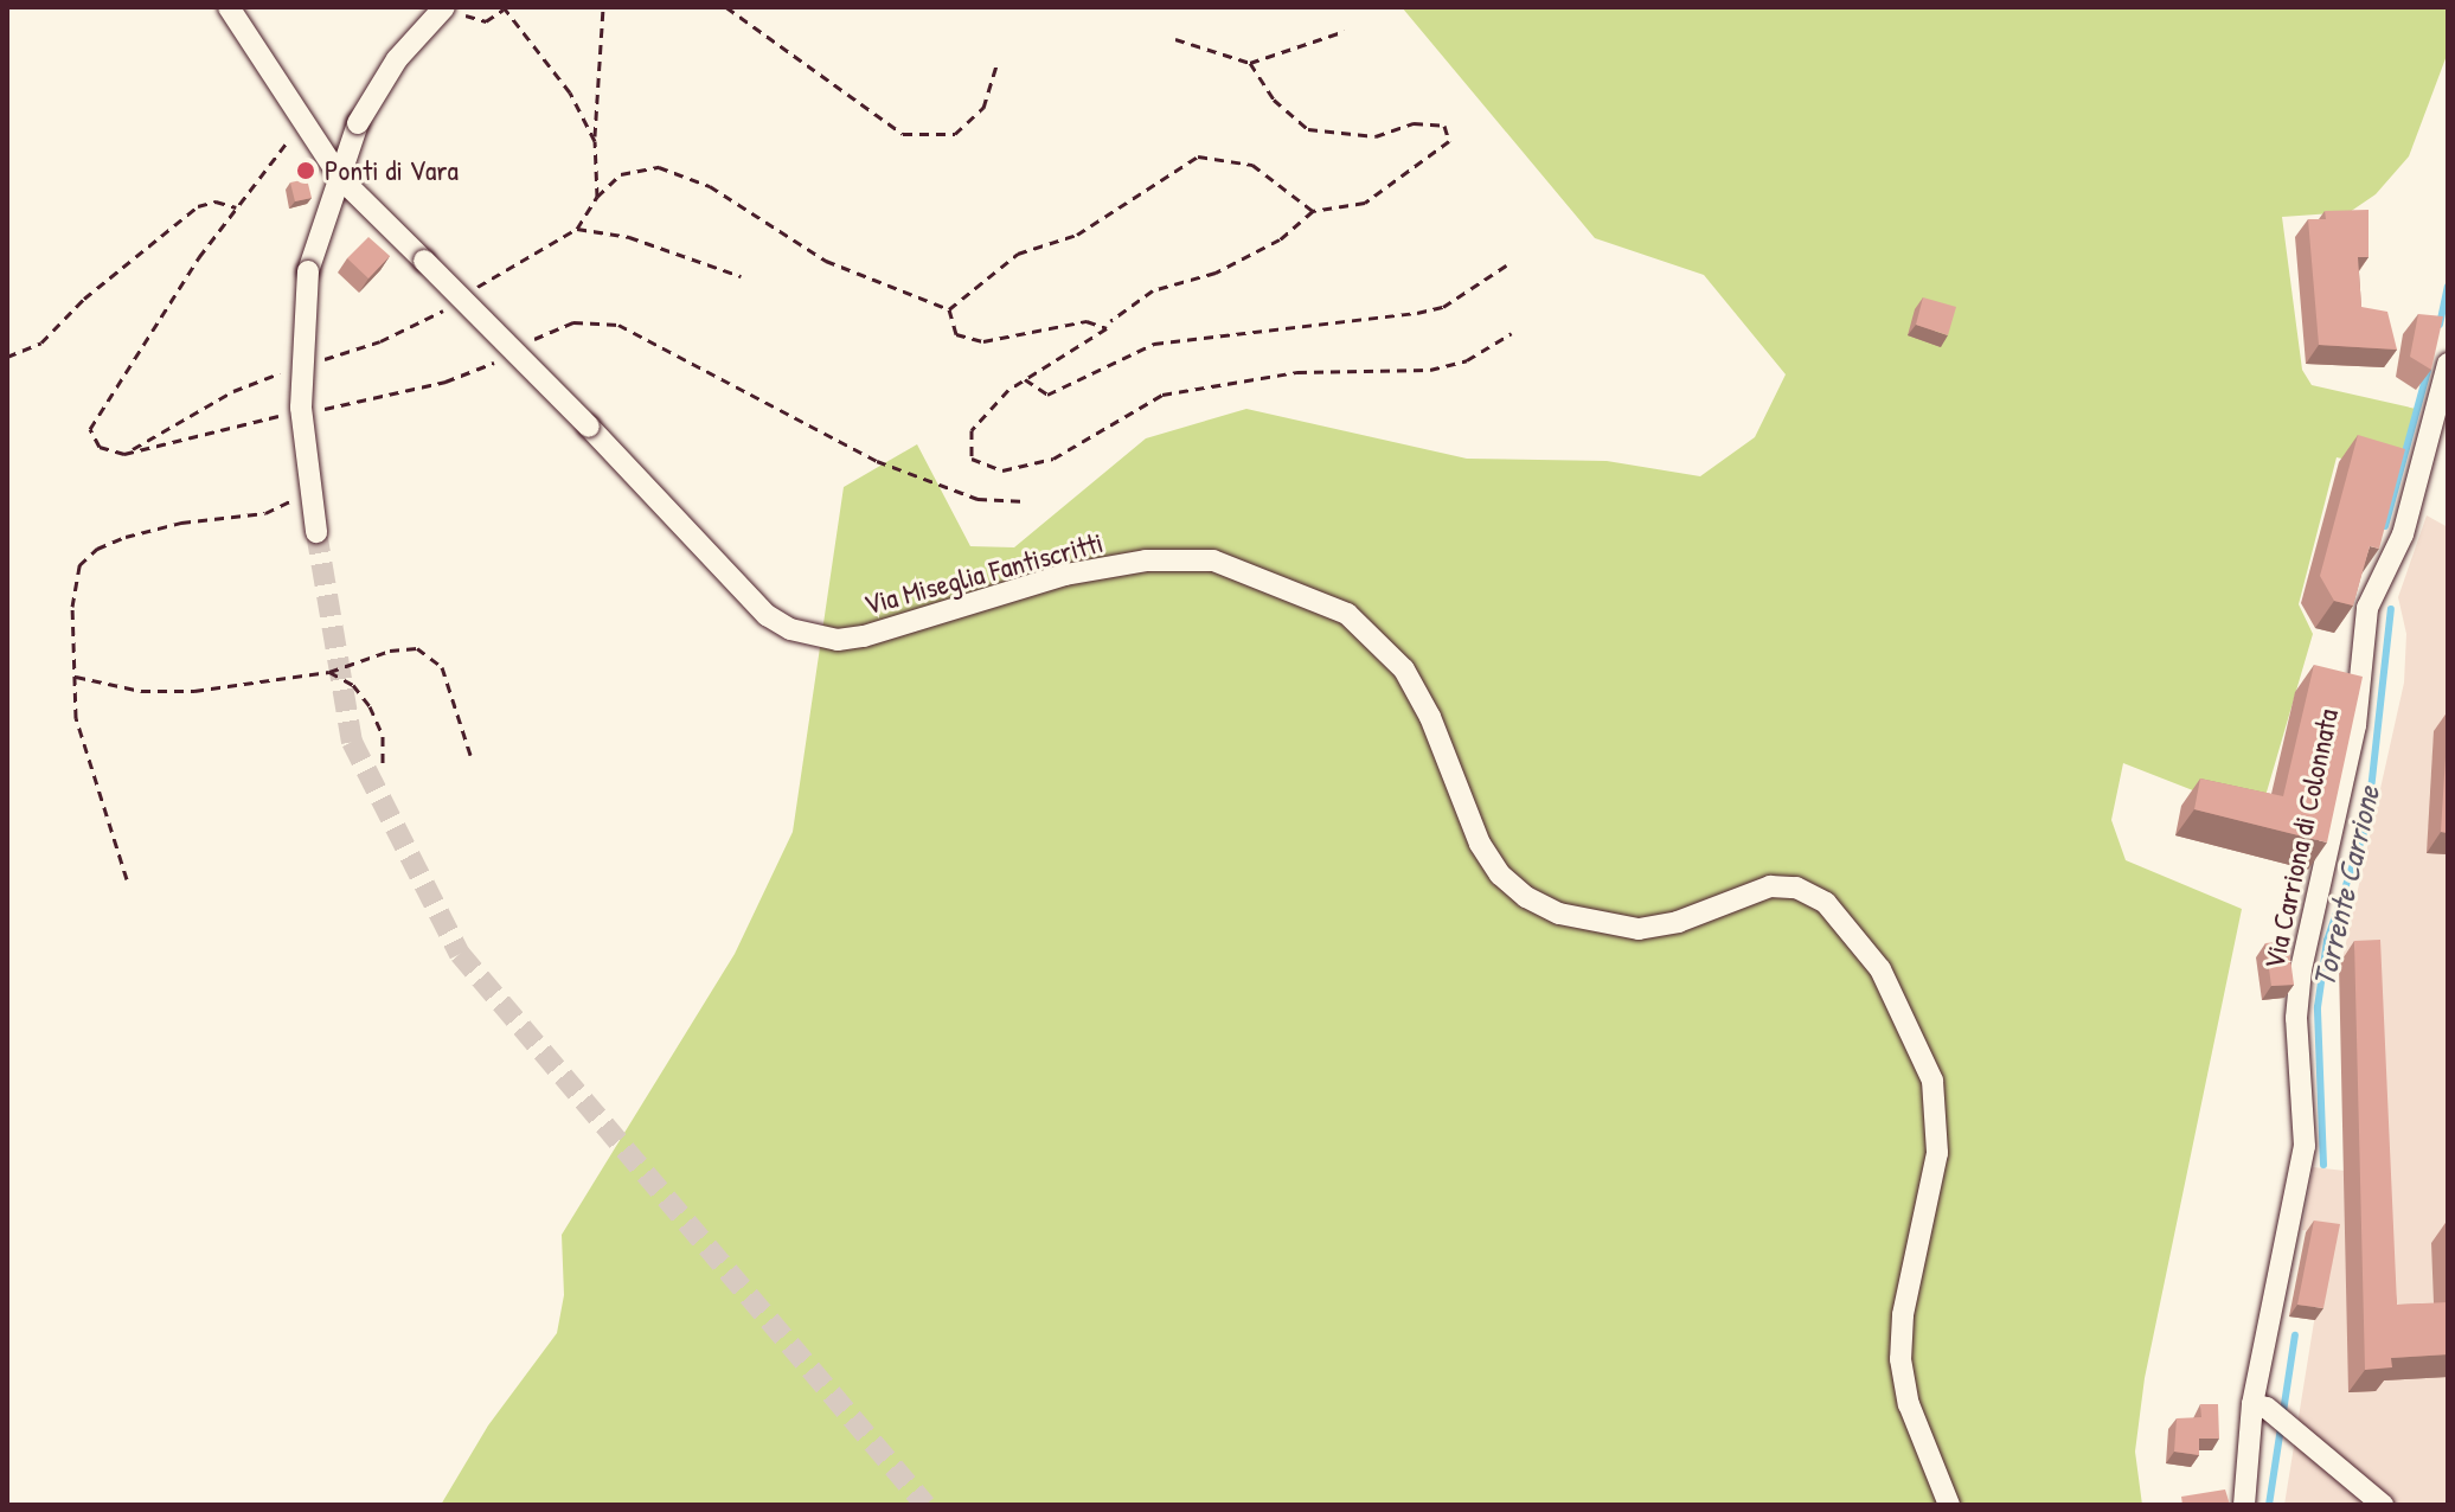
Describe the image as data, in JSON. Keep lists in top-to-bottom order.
{
  "streets": {
    "street": ["Via Miseglia Fantiscritti", "Via Carriona di Colonnata"]
  },
  "water": ["Torrente Carrione"],
  "places": ["Ponti di Vara"]
}
